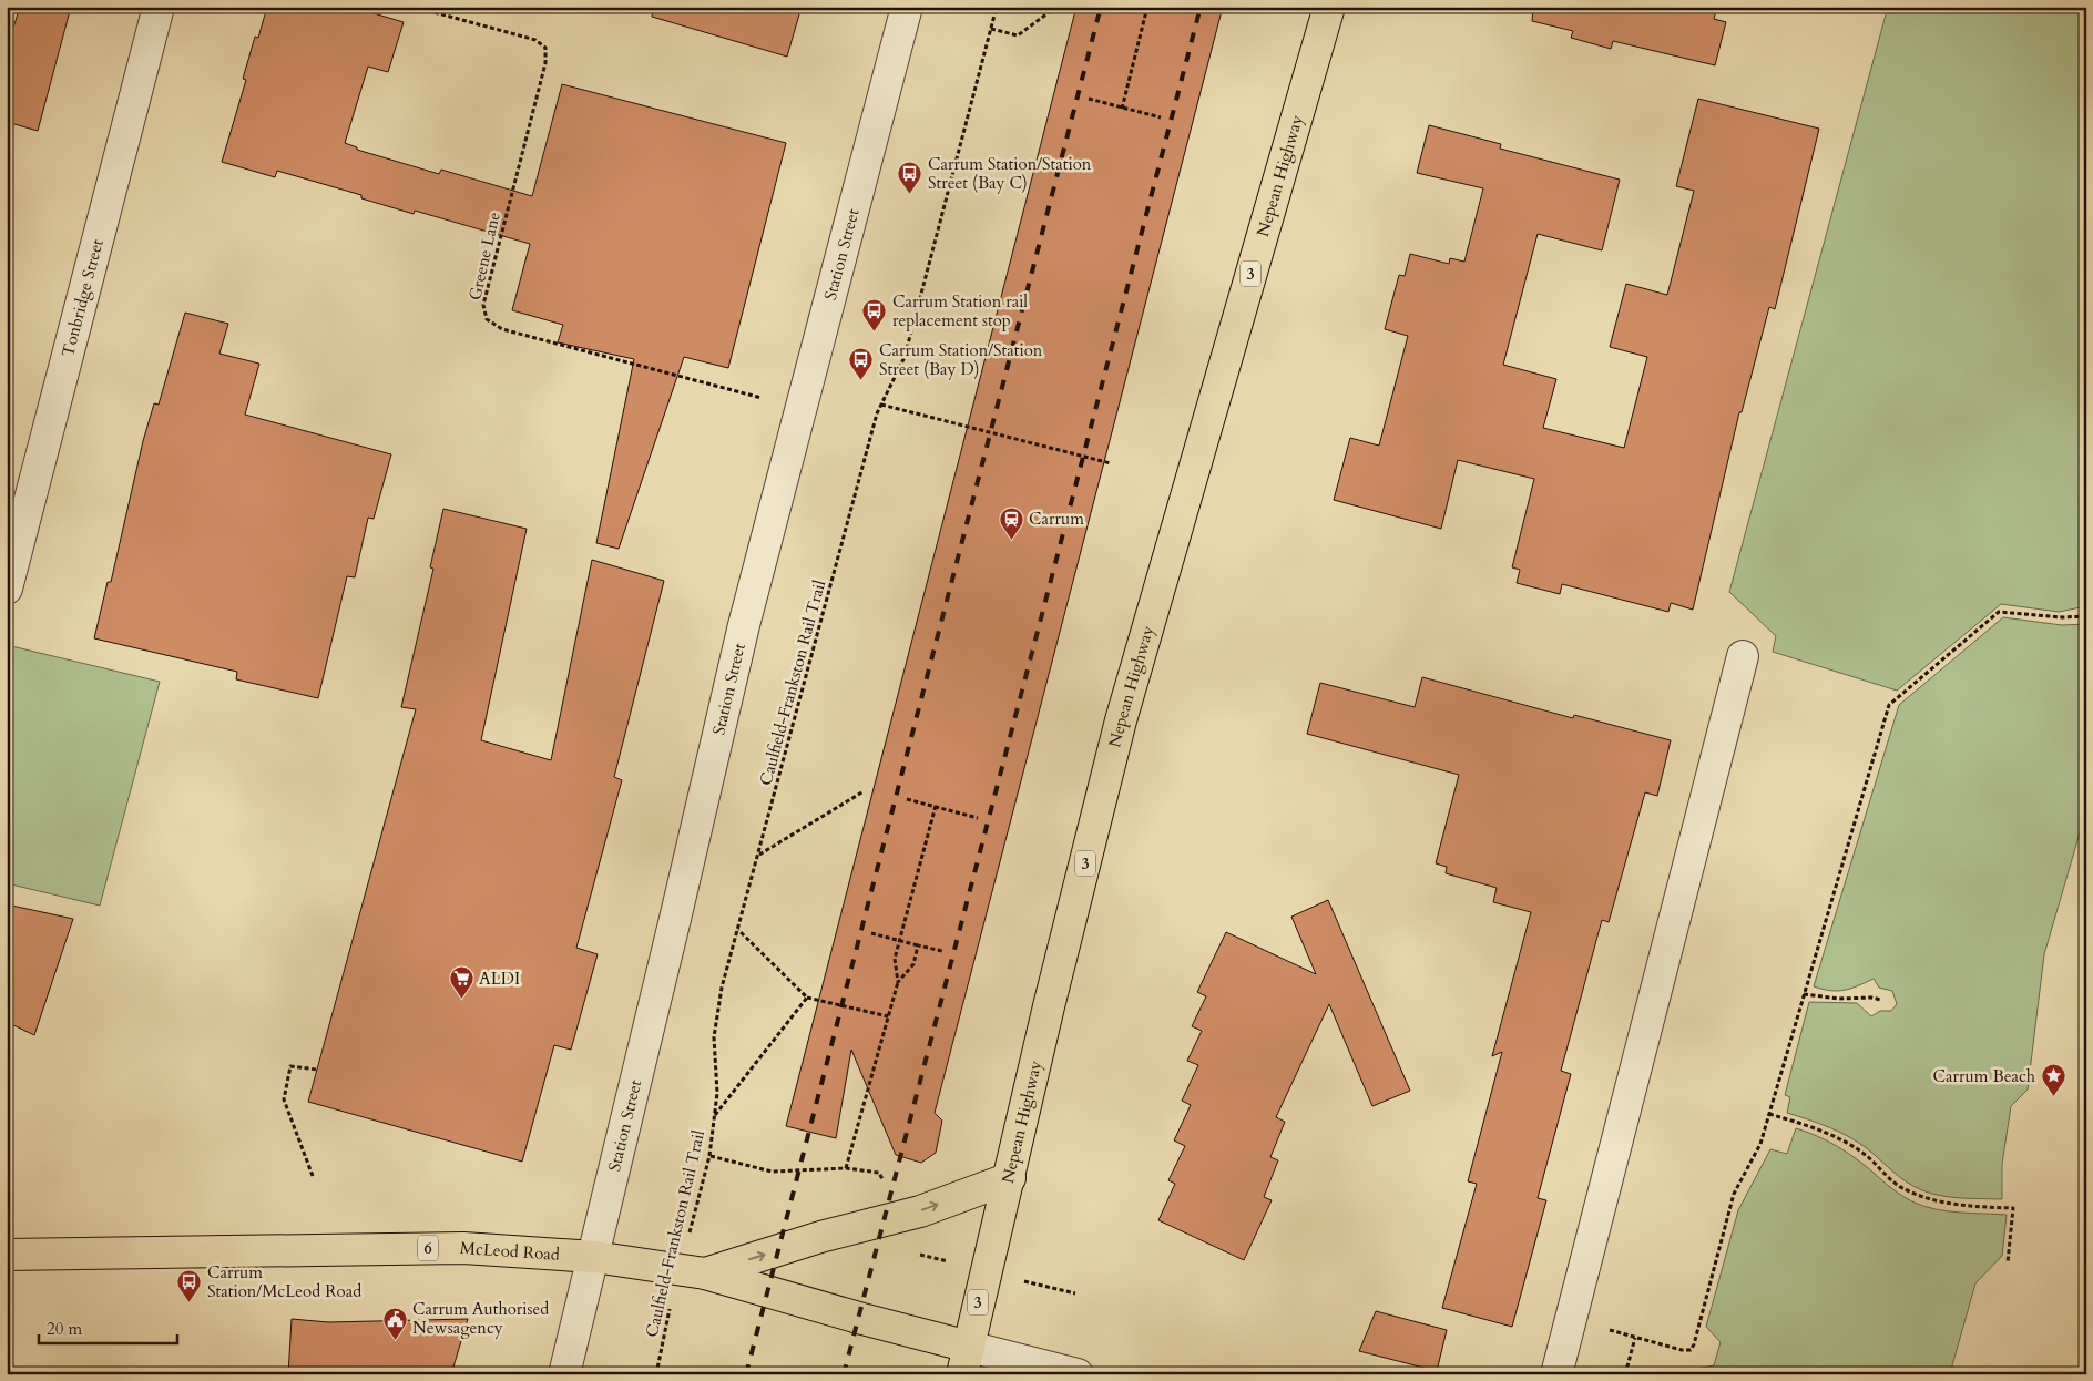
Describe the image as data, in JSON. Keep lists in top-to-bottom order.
{
  "streets": {
    "main road": [
      "Nepean Highway",
      "3",
      "6",
      "McLeod Road"
    ],
    "street": ["Station Street", "Tonbridge Street"],
    "path": ["Greene Lane", "Caulfield-Frankston Rail Trail"]
  },
  "crossings": [
    ["Nepean Highway", "McLeod Road"],
    ["Station Street", "Greene Lane"],
    ["Station Street", "McLeod Road"],
    ["Caulfield-Frankston Rail Trail", "McLeod Road"]
  ],
  "places": {
    "bus stop": [
      "Carrum Station/Station Street (Bay C)",
      "Carrum Station rail replacement stop",
      "Carrum Station/Station Street (Bay D)",
      "Carrum Station/McLeod Road"
    ],
    "station": ["Carrum"],
    "supermarket": ["ALDI"],
    "place": ["Carrum Beach"],
    "public building": ["Carrum Authorised Newsagency"]
  },
  "scale_bar": "20 m"
}
